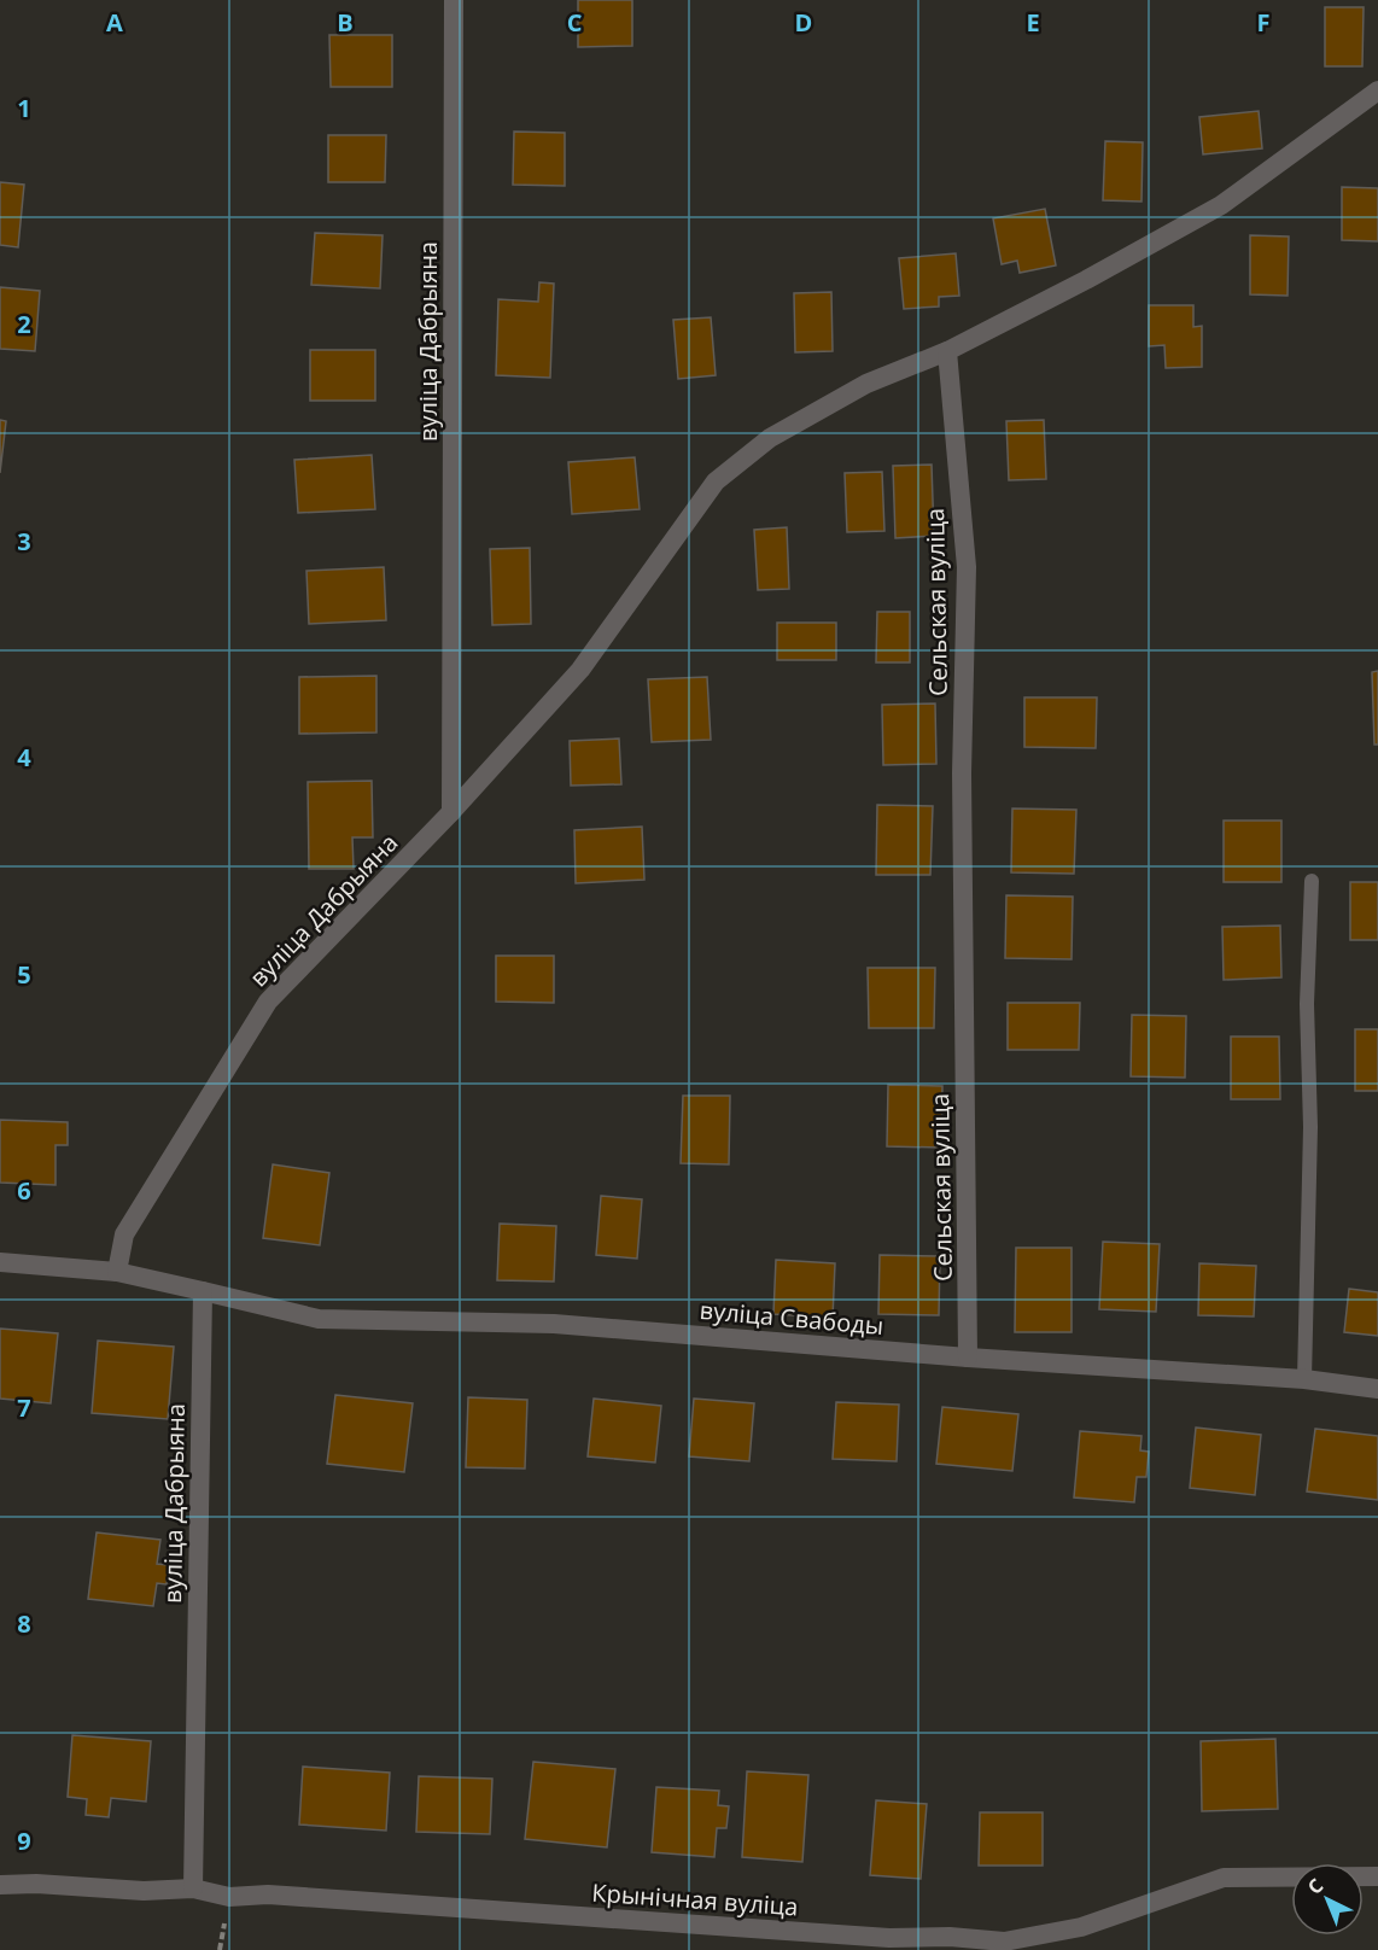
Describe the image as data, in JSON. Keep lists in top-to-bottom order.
{
  "streets": {
    "street": [
      "вуліца Дабрыяна",
      "Сельская вуліца",
      "вуліца Свабоды",
      "Крынічная вуліца"
    ]
  },
  "crossings": [
    ["вуліца Дабрыяна", "вуліца Свабоды"],
    ["вуліца Дабрыяна", "Крынічная вуліца"],
    ["Сельская вуліца", "вуліца Свабоды"]
  ],
  "north": "top left",
  "grid": {
    "columns": [
      "A",
      "B",
      "C",
      "D",
      "E",
      "F"
    ],
    "rows": [
      "1",
      "2",
      "3",
      "4",
      "5",
      "6",
      "7",
      "8",
      "9"
    ]
  }
}
